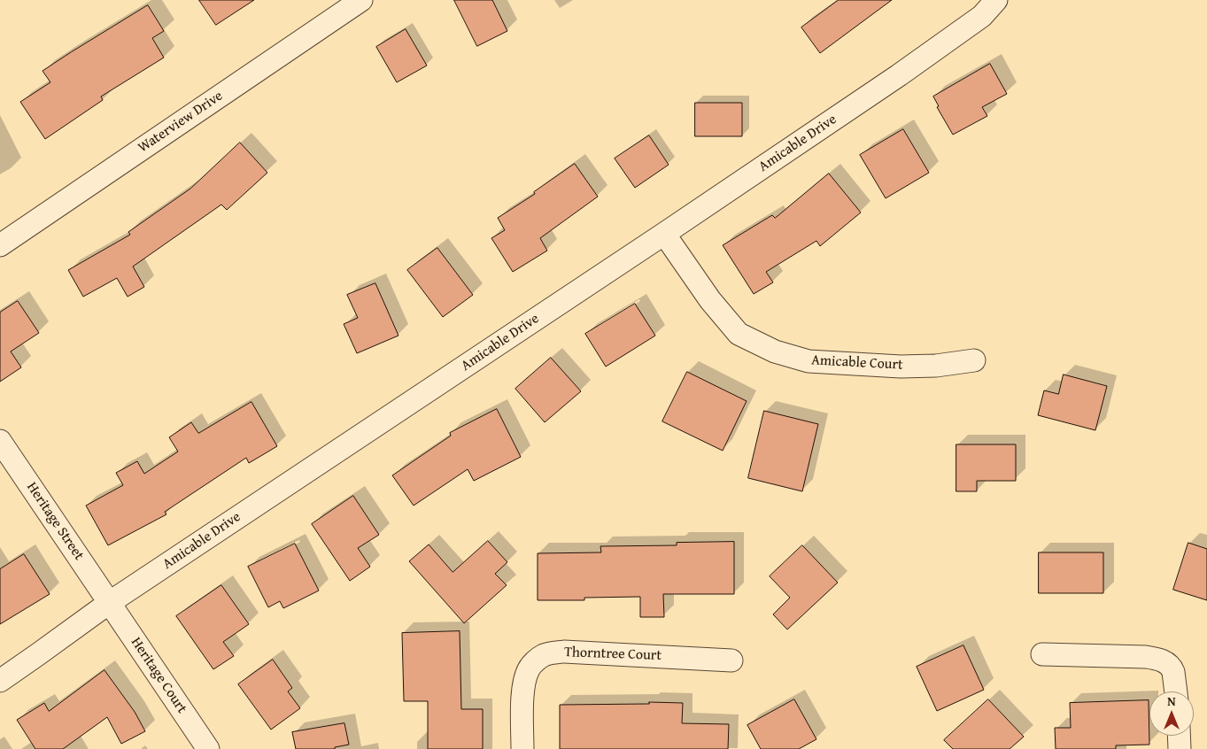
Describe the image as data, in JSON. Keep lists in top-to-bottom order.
{
  "streets": {
    "street": [
      "Waterview Drive",
      "Amicable Drive",
      "Amicable Court",
      "Heritage Street",
      "Thorntree Court",
      "Heritage Court"
    ]
  },
  "crossings": [
    ["Amicable Drive", "Amicable Court"],
    ["Amicable Drive", "Heritage Street"],
    ["Amicable Drive", "Heritage Court"],
    ["Heritage Street", "Heritage Court"]
  ],
  "north": "top"
}
